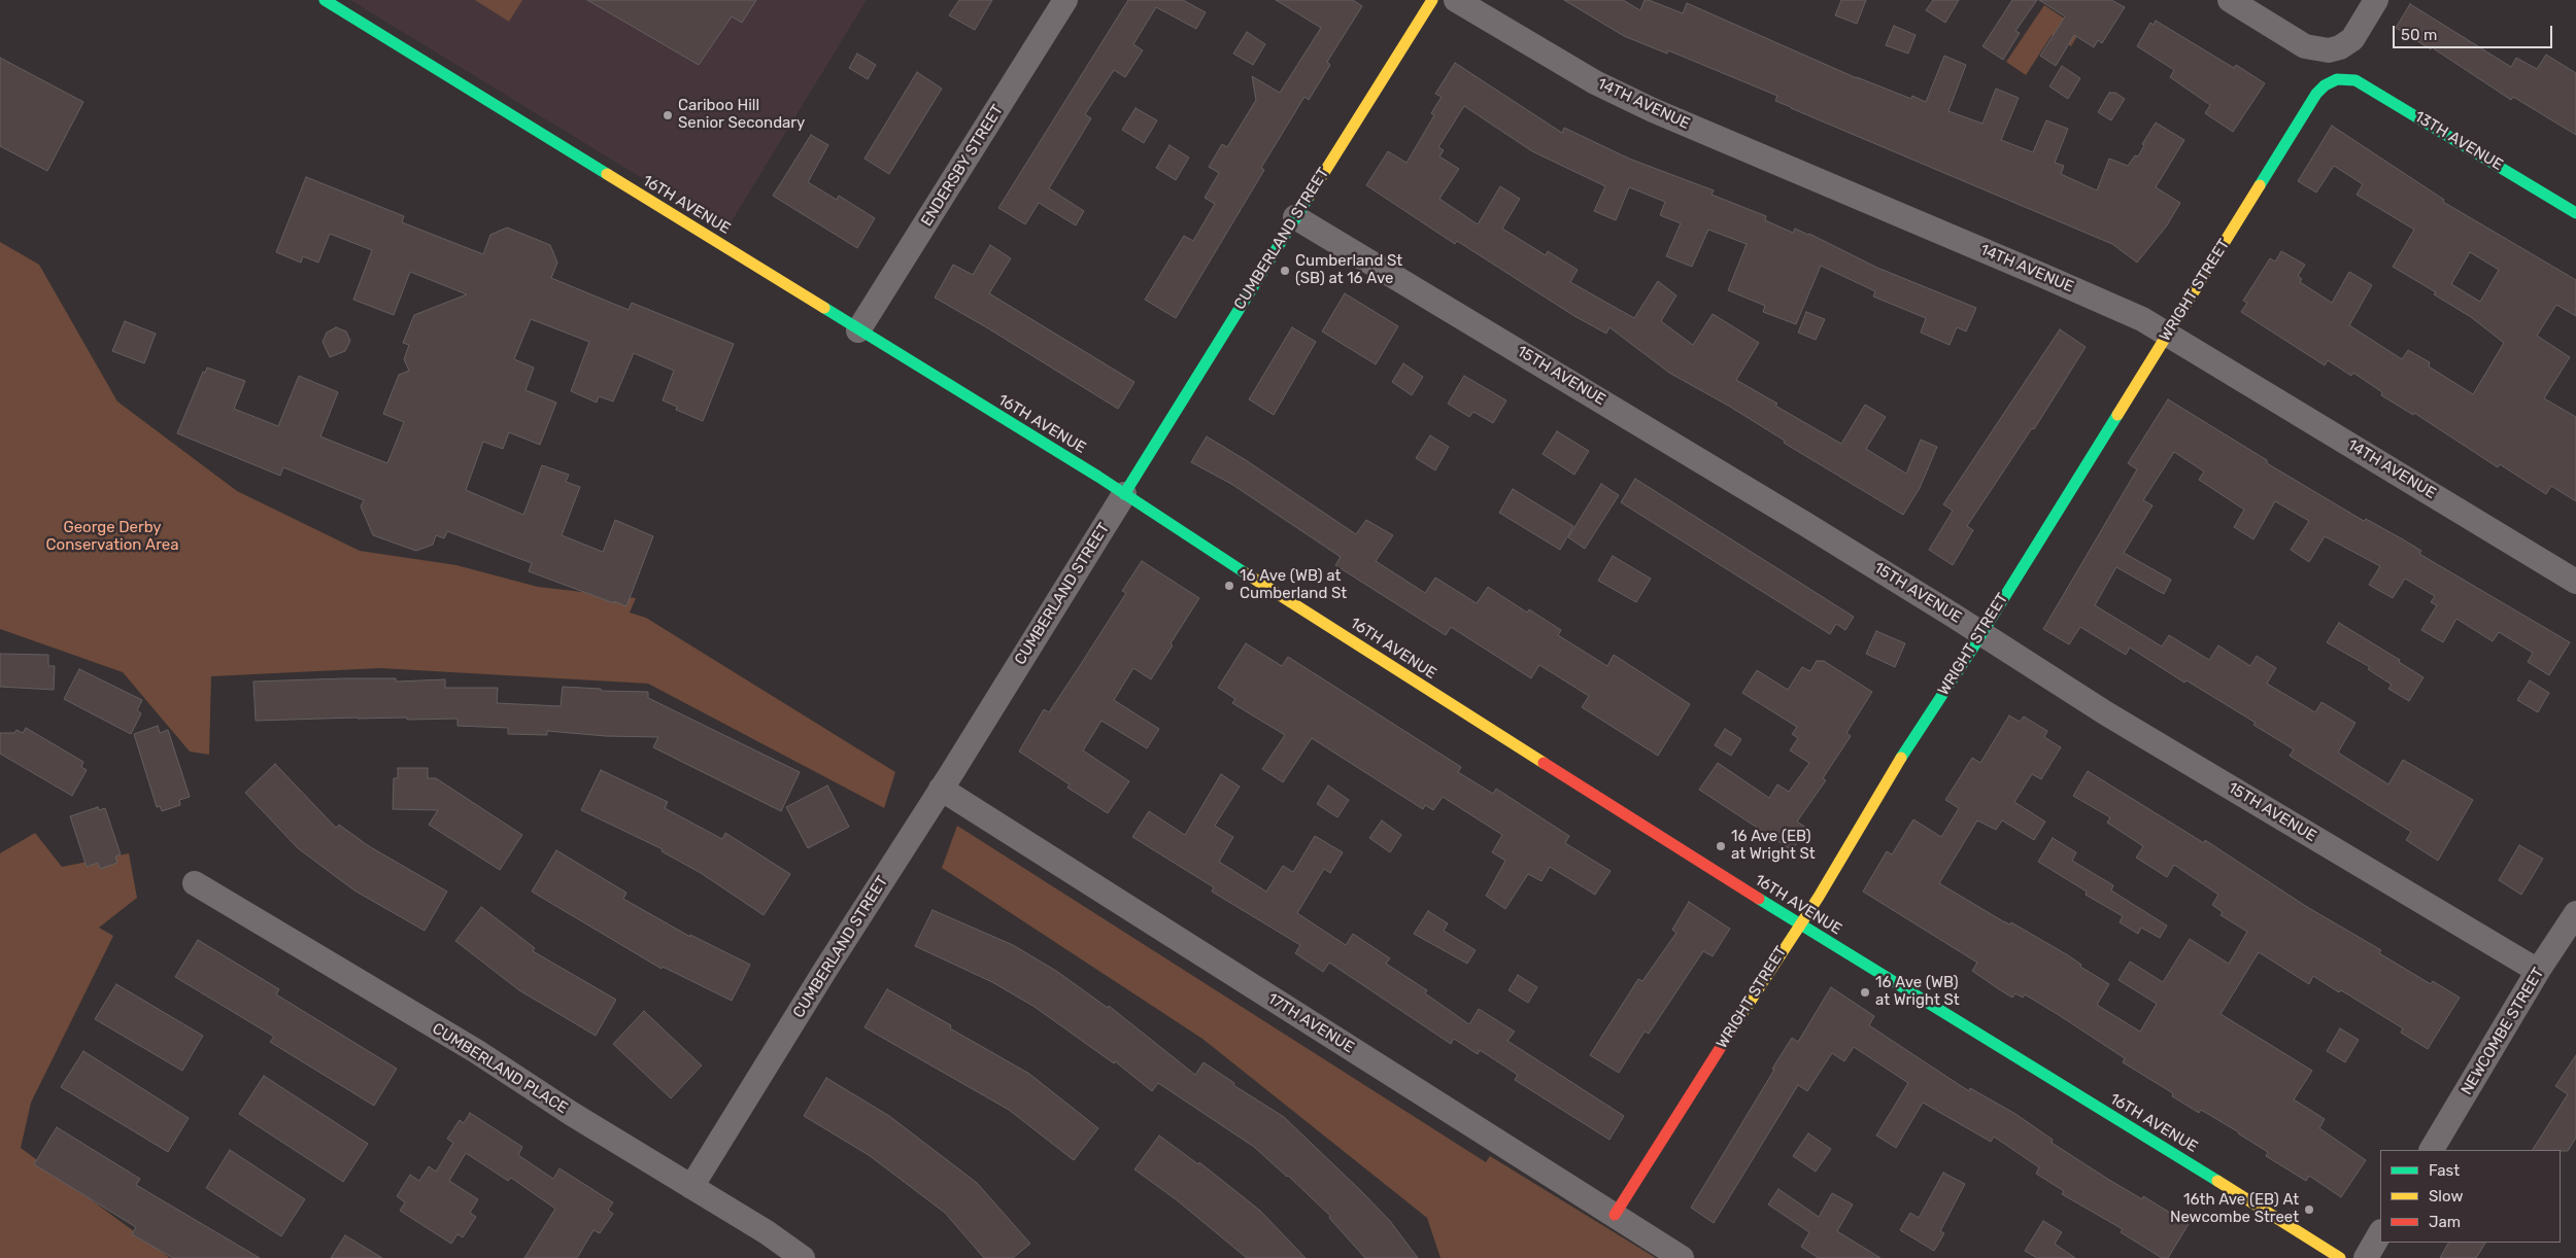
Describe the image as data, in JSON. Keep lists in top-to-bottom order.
{
  "streets": {
    "street": [
      "14TH AVENUE",
      "13TH AVENUE",
      "ENDERSBY STREET",
      "16TH AVENUE",
      "CUMBERLAND STREET",
      "WRIGHT STREET",
      "15TH AVENUE",
      "17TH AVENUE",
      "NEWCOMBE STREET",
      "CUMBERLAND PLACE"
    ]
  },
  "crossings": [
    ["14TH AVENUE", "WRIGHT STREET"],
    ["13TH AVENUE", "WRIGHT STREET"],
    ["ENDERSBY STREET", "16TH AVENUE"],
    ["16TH AVENUE", "CUMBERLAND STREET"],
    ["16TH AVENUE", "WRIGHT STREET"],
    ["CUMBERLAND STREET", "15TH AVENUE"],
    ["CUMBERLAND STREET", "17TH AVENUE"],
    ["CUMBERLAND STREET", "CUMBERLAND PLACE"],
    ["WRIGHT STREET", "15TH AVENUE"],
    ["WRIGHT STREET", "17TH AVENUE"],
    ["15TH AVENUE", "NEWCOMBE STREET"]
  ],
  "parks": ["George Derby Conservation Area"],
  "places": [
    "Cariboo Hill Senior Secondary",
    "Cumberland St (SB) at 16 Ave",
    "16 Ave (WB) at Cumberland St",
    "16 Ave (EB) at Wright St",
    "16 Ave (WB) at Wright St",
    "16th Ave (EB) At Newcombe Street"
  ],
  "legend": ["Fast", "Slow", "Jam"],
  "scale_bar": "50 m"
}
